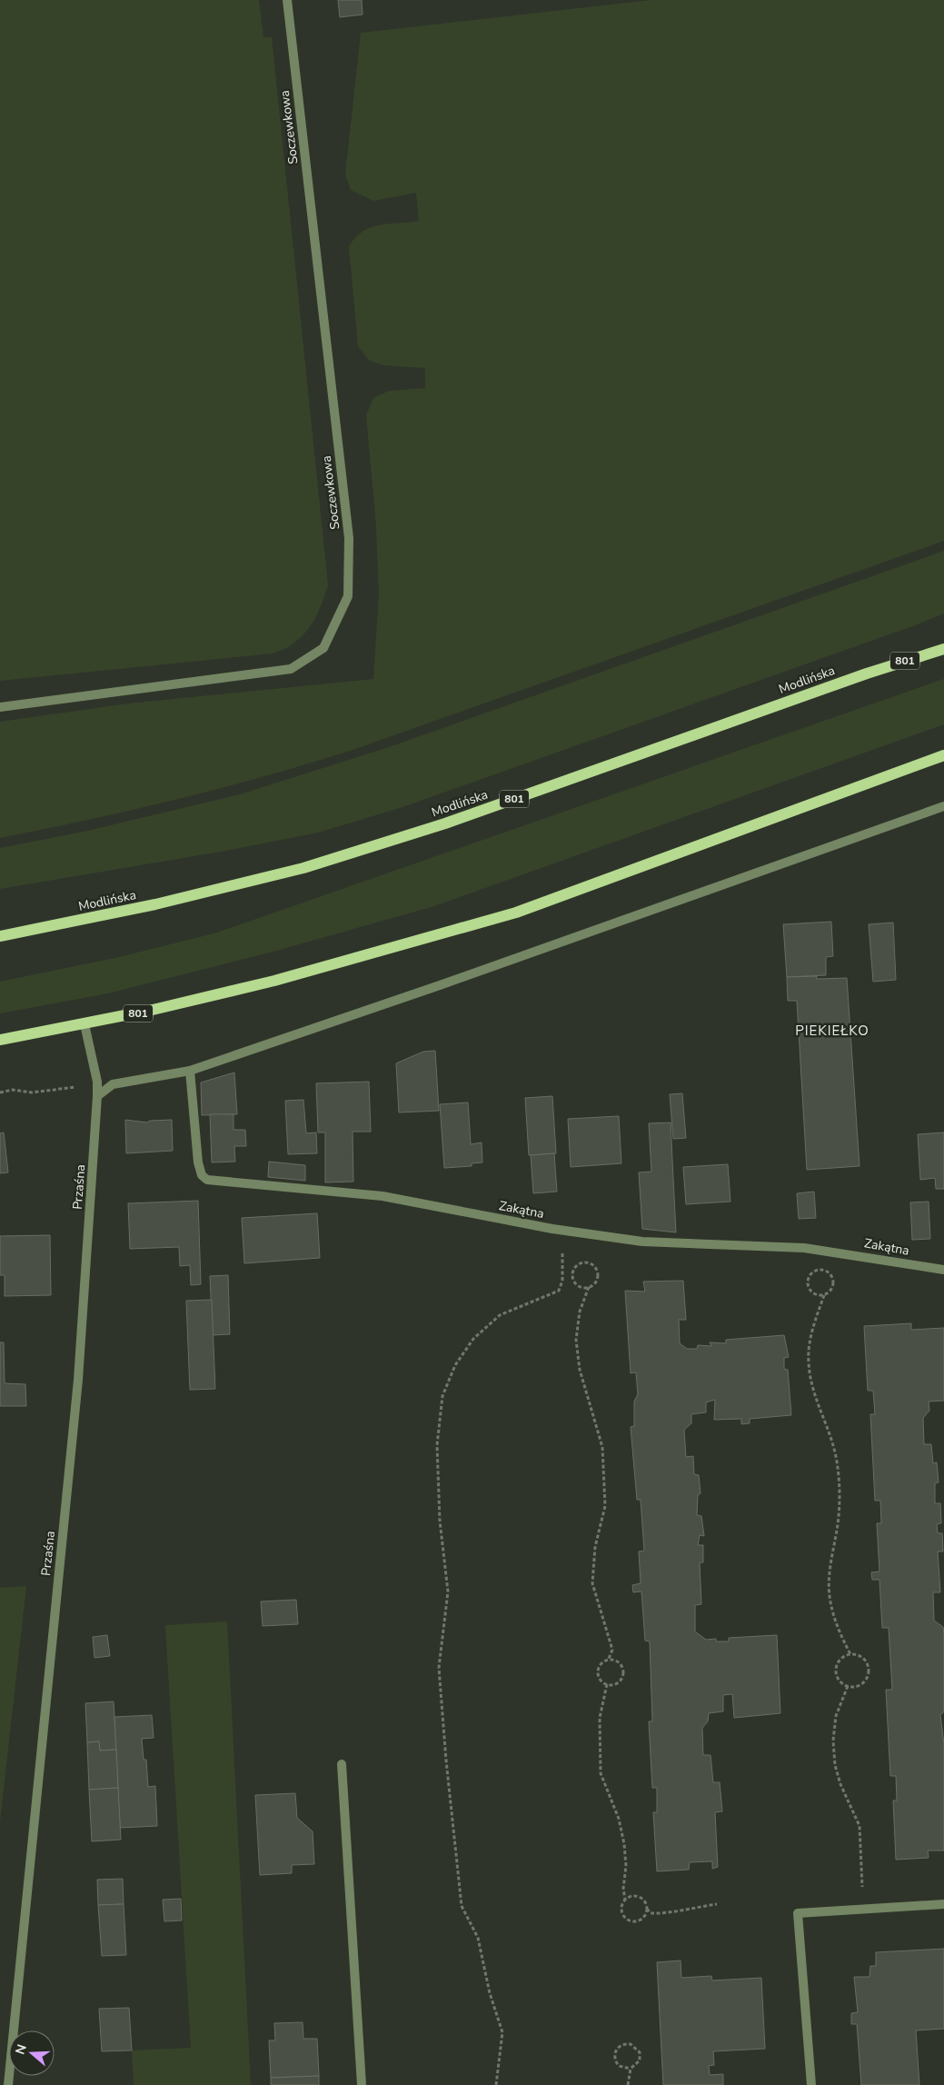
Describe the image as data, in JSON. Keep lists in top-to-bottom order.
{
  "streets": {
    "main road": ["801", "Modlińska"],
    "street": ["Soczewkowa", "Przaśna", "Zakątna"]
  },
  "crossings": [
    ["801", "Przaśna"]
  ],
  "districts": ["PIEKIEŁKO"],
  "north": "left"
}
